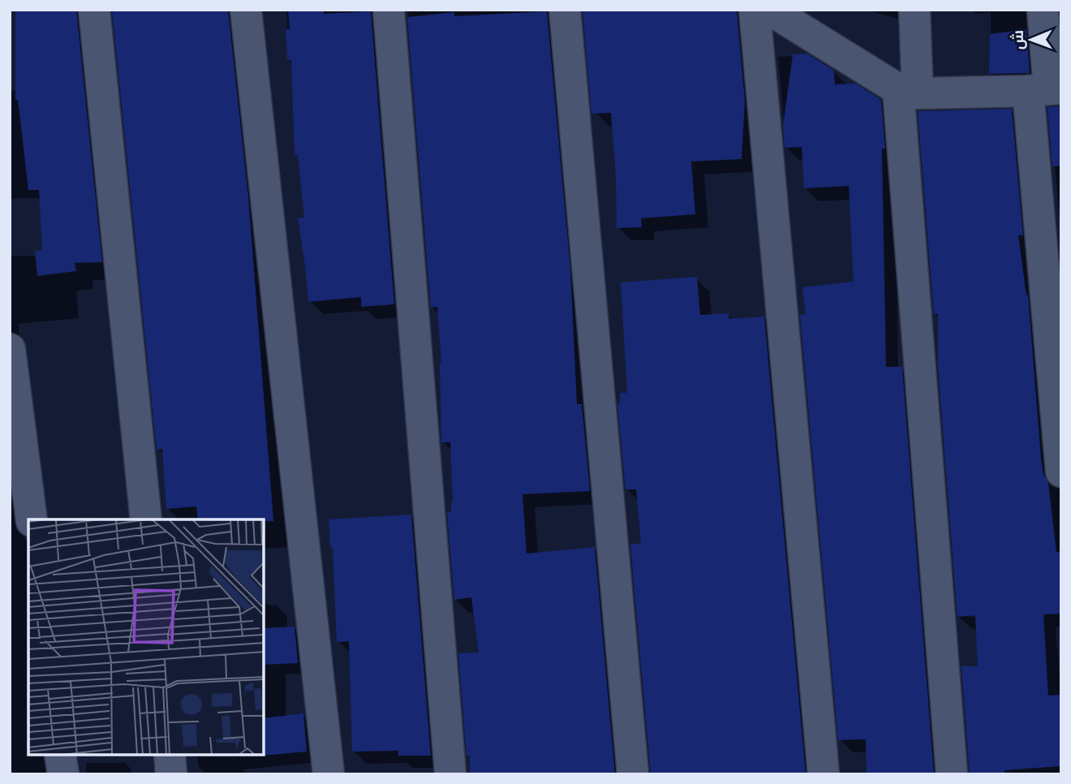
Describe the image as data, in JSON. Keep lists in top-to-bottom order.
{
  "north": "left"
}
